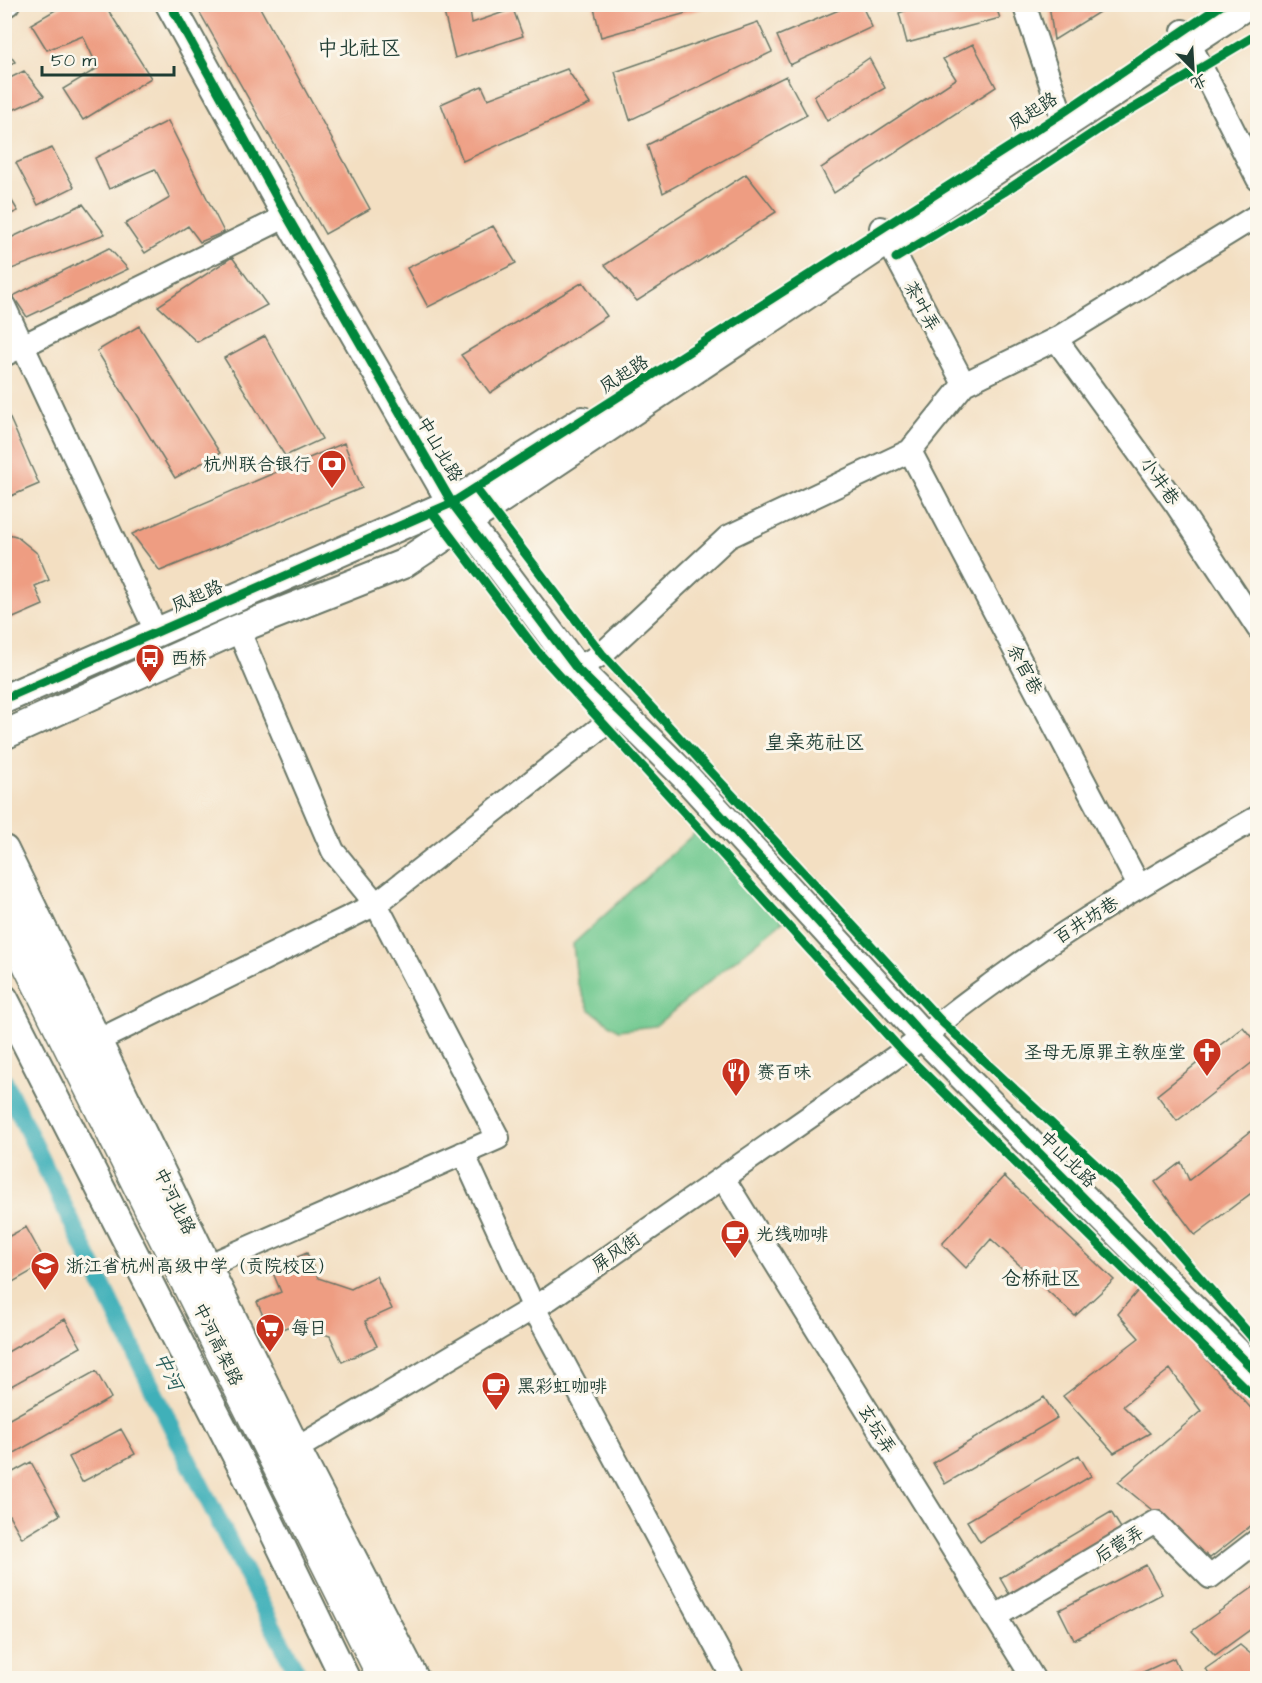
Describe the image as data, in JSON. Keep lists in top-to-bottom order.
{
  "streets": {
    "highway": ["中河高架路"],
    "main road": ["凤起路", "中山北路", "中河北路"],
    "street": [
      "茶叶弄",
      "小井巷",
      "余官巷",
      "百井坊巷",
      "屏风街",
      "玄坛弄",
      "后营弄"
    ]
  },
  "crossings": [
    ["凤起路", "茶叶弄"],
    ["凤起路", "中山北路"],
    ["中山北路", "百井坊巷"],
    ["中山北路", "屏风街"],
    ["余官巷", "百井坊巷"],
    ["百井坊巷", "屏风街"],
    ["中河北路", "屏风街"],
    ["屏风街", "玄坛弄"],
    ["玄坛弄", "后营弄"]
  ],
  "districts": ["中北社区", "皇亲苑社区", "仓桥社区"],
  "water": ["中河"],
  "places": {
    "bank": ["杭州联合银行"],
    "bus stop": ["西桥"],
    "church": ["圣母无原罪主教座堂"],
    "restaurant": ["赛百味"],
    "cafe": ["光线咖啡", "黑彩虹咖啡"],
    "school or university": ["浙江省杭州高级中学（贡院校区）"],
    "supermarket": ["每日"]
  },
  "scale_bar": "50 m",
  "north": "bottom right"
}
